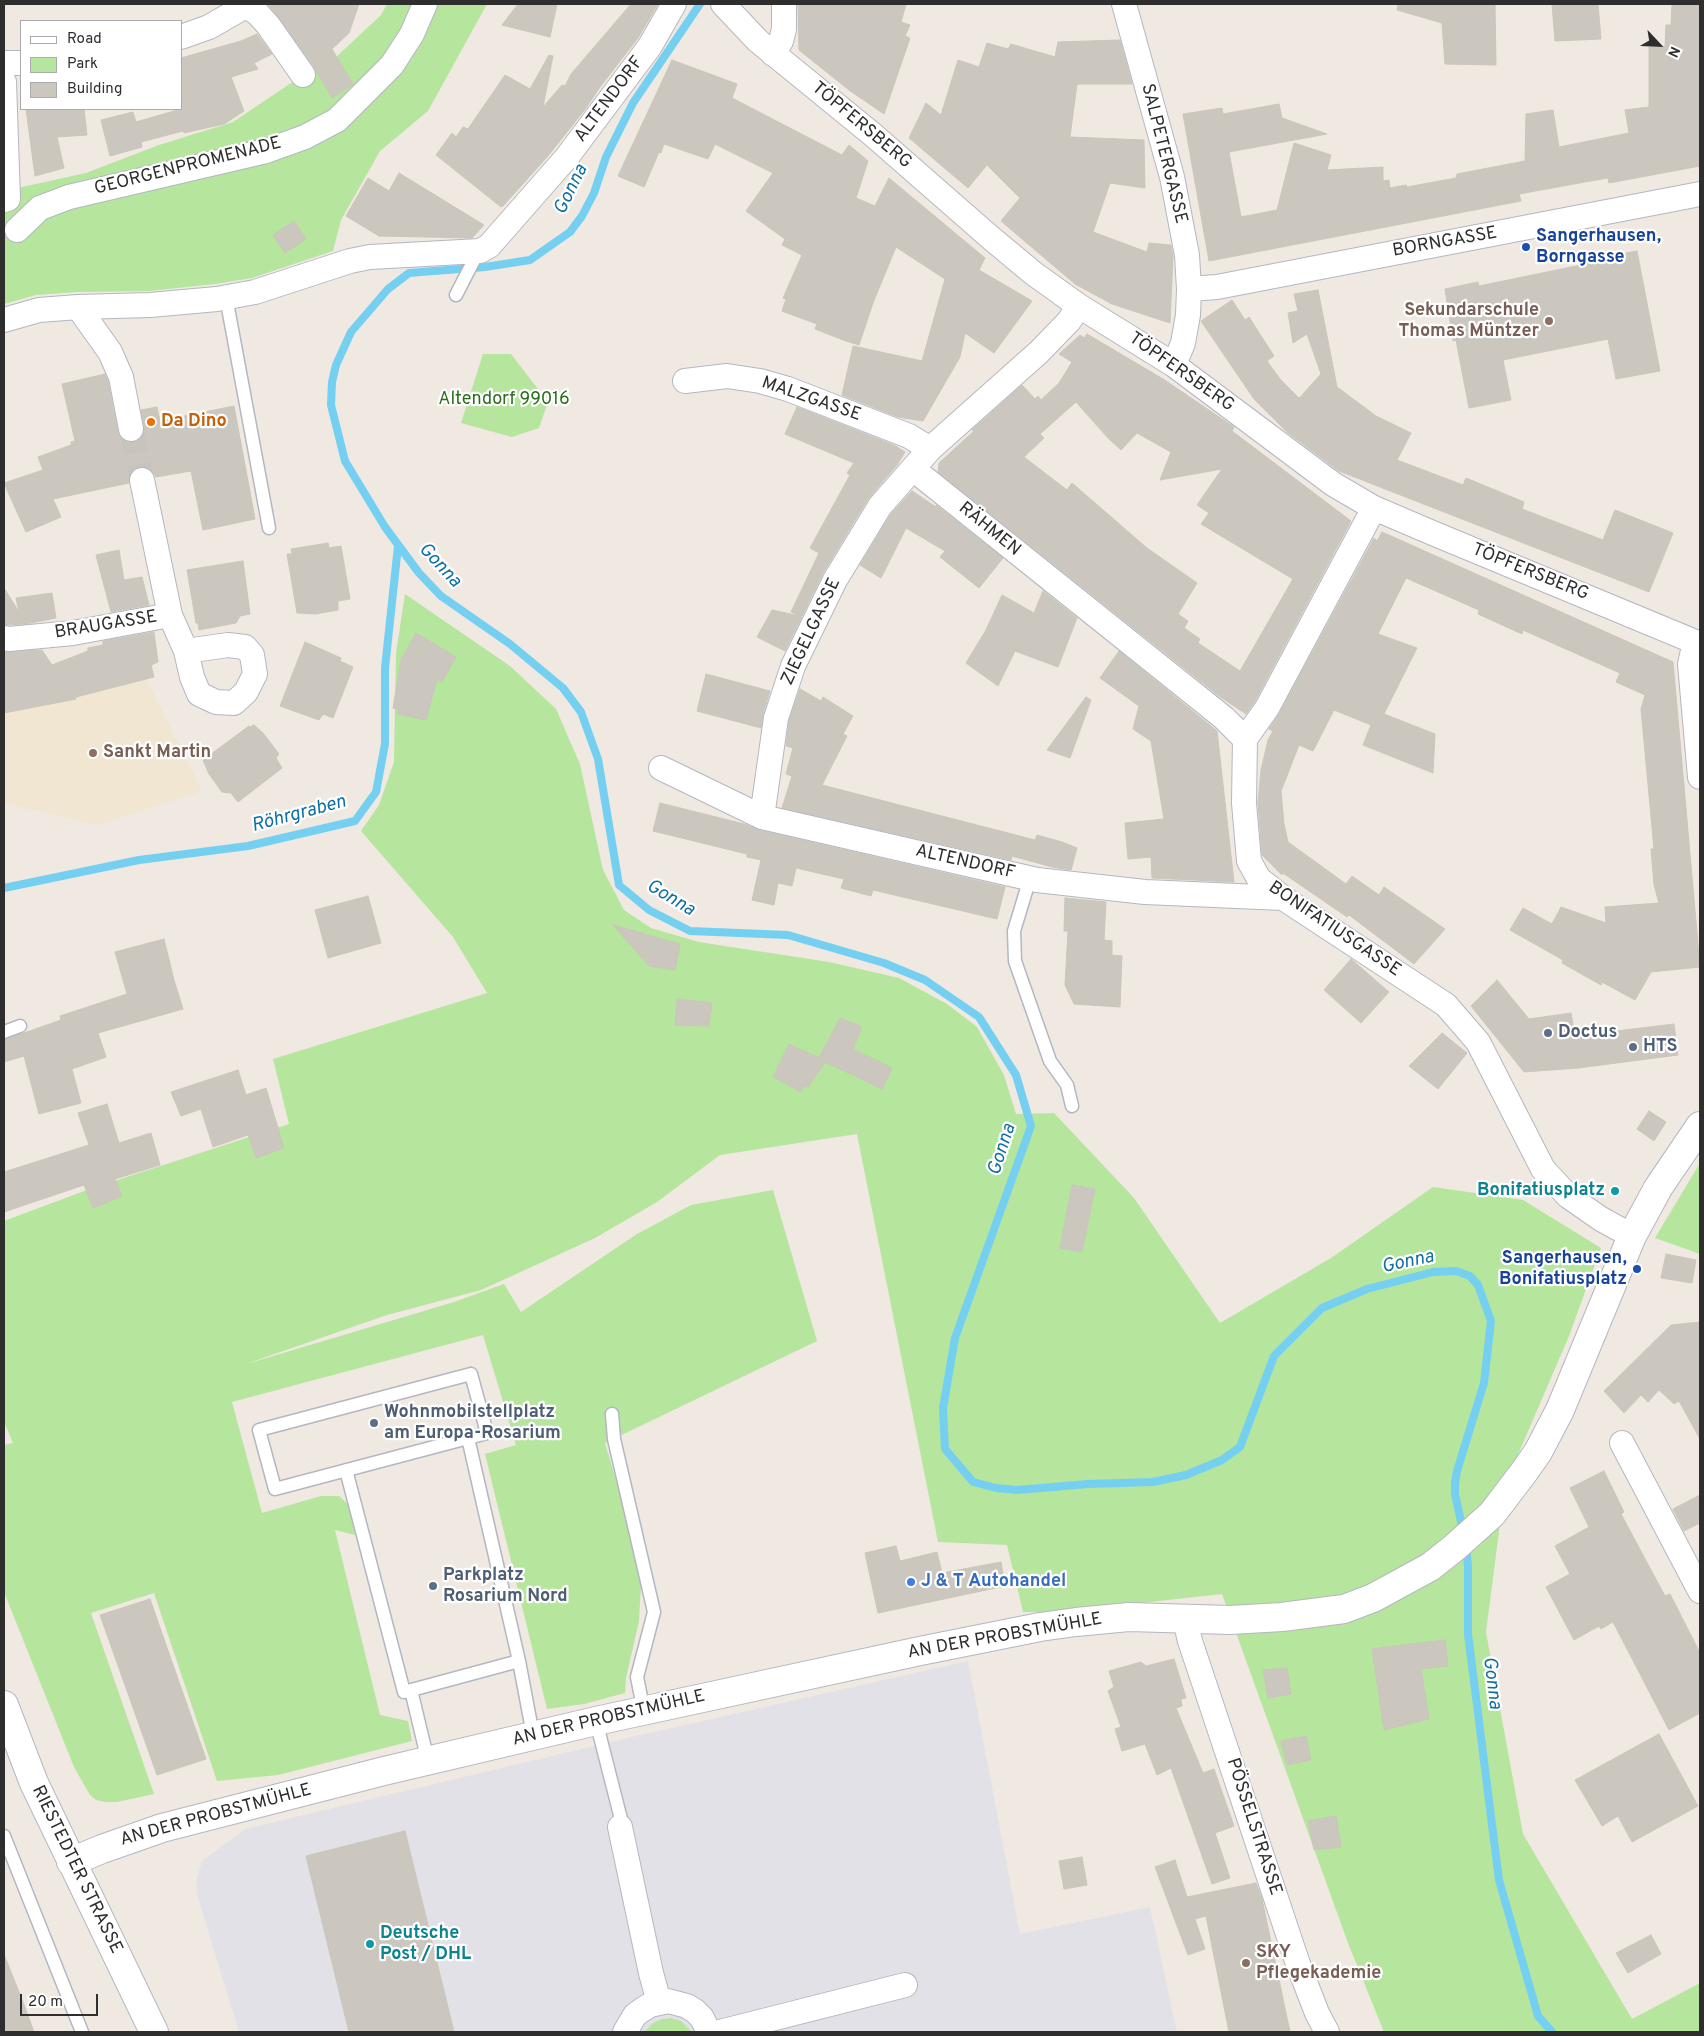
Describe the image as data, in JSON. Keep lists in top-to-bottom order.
{
  "streets": {
    "street": [
      "ALTENDORF",
      "TÖPFERSBERG",
      "SALPETERGASSE",
      "GEORGENPROMENADE",
      "BORNGASSE",
      "MALZGASSE",
      "RÄHMEN",
      "BRAUGASSE",
      "ZIEGELGASSE",
      "BONIFATIUSGASSE",
      "AN DER PROBSTMÜHLE",
      "PÖSSELSTRASSE",
      "RIESTEDTER STRASSE"
    ]
  },
  "crossings": [
    ["ALTENDORF", "ZIEGELGASSE"],
    ["ALTENDORF", "BONIFATIUSGASSE"],
    ["TÖPFERSBERG", "SALPETERGASSE"],
    ["SALPETERGASSE", "BORNGASSE"],
    ["RÄHMEN", "ZIEGELGASSE"],
    ["RÄHMEN", "BONIFATIUSGASSE"],
    ["BONIFATIUSGASSE", "AN DER PROBSTMÜHLE"],
    ["AN DER PROBSTMÜHLE", "PÖSSELSTRASSE"],
    ["AN DER PROBSTMÜHLE", "RIESTEDTER STRASSE"]
  ],
  "water": ["Gonna", "Röhrgraben"],
  "parks": ["Altendorf 99016"],
  "places": [
    "Sangerhausen, Borngasse",
    "Sekundarschule Thomas Müntzer",
    "Da Dino",
    "Sankt Martin",
    "Doctus",
    "HTS",
    "Bonifatiusplatz",
    "Sangerhausen, Bonifatiusplatz",
    "Wohnmobilstellplatz am Europa-Rosarium",
    "J & T Autohandel",
    "Parkplatz Rosarium Nord",
    "Deutsche Post / DHL",
    "SKY Pflegekademie"
  ],
  "legend": ["Road", "Park", "Building"],
  "scale_bar": "20 m",
  "north": "bottom right"
}
